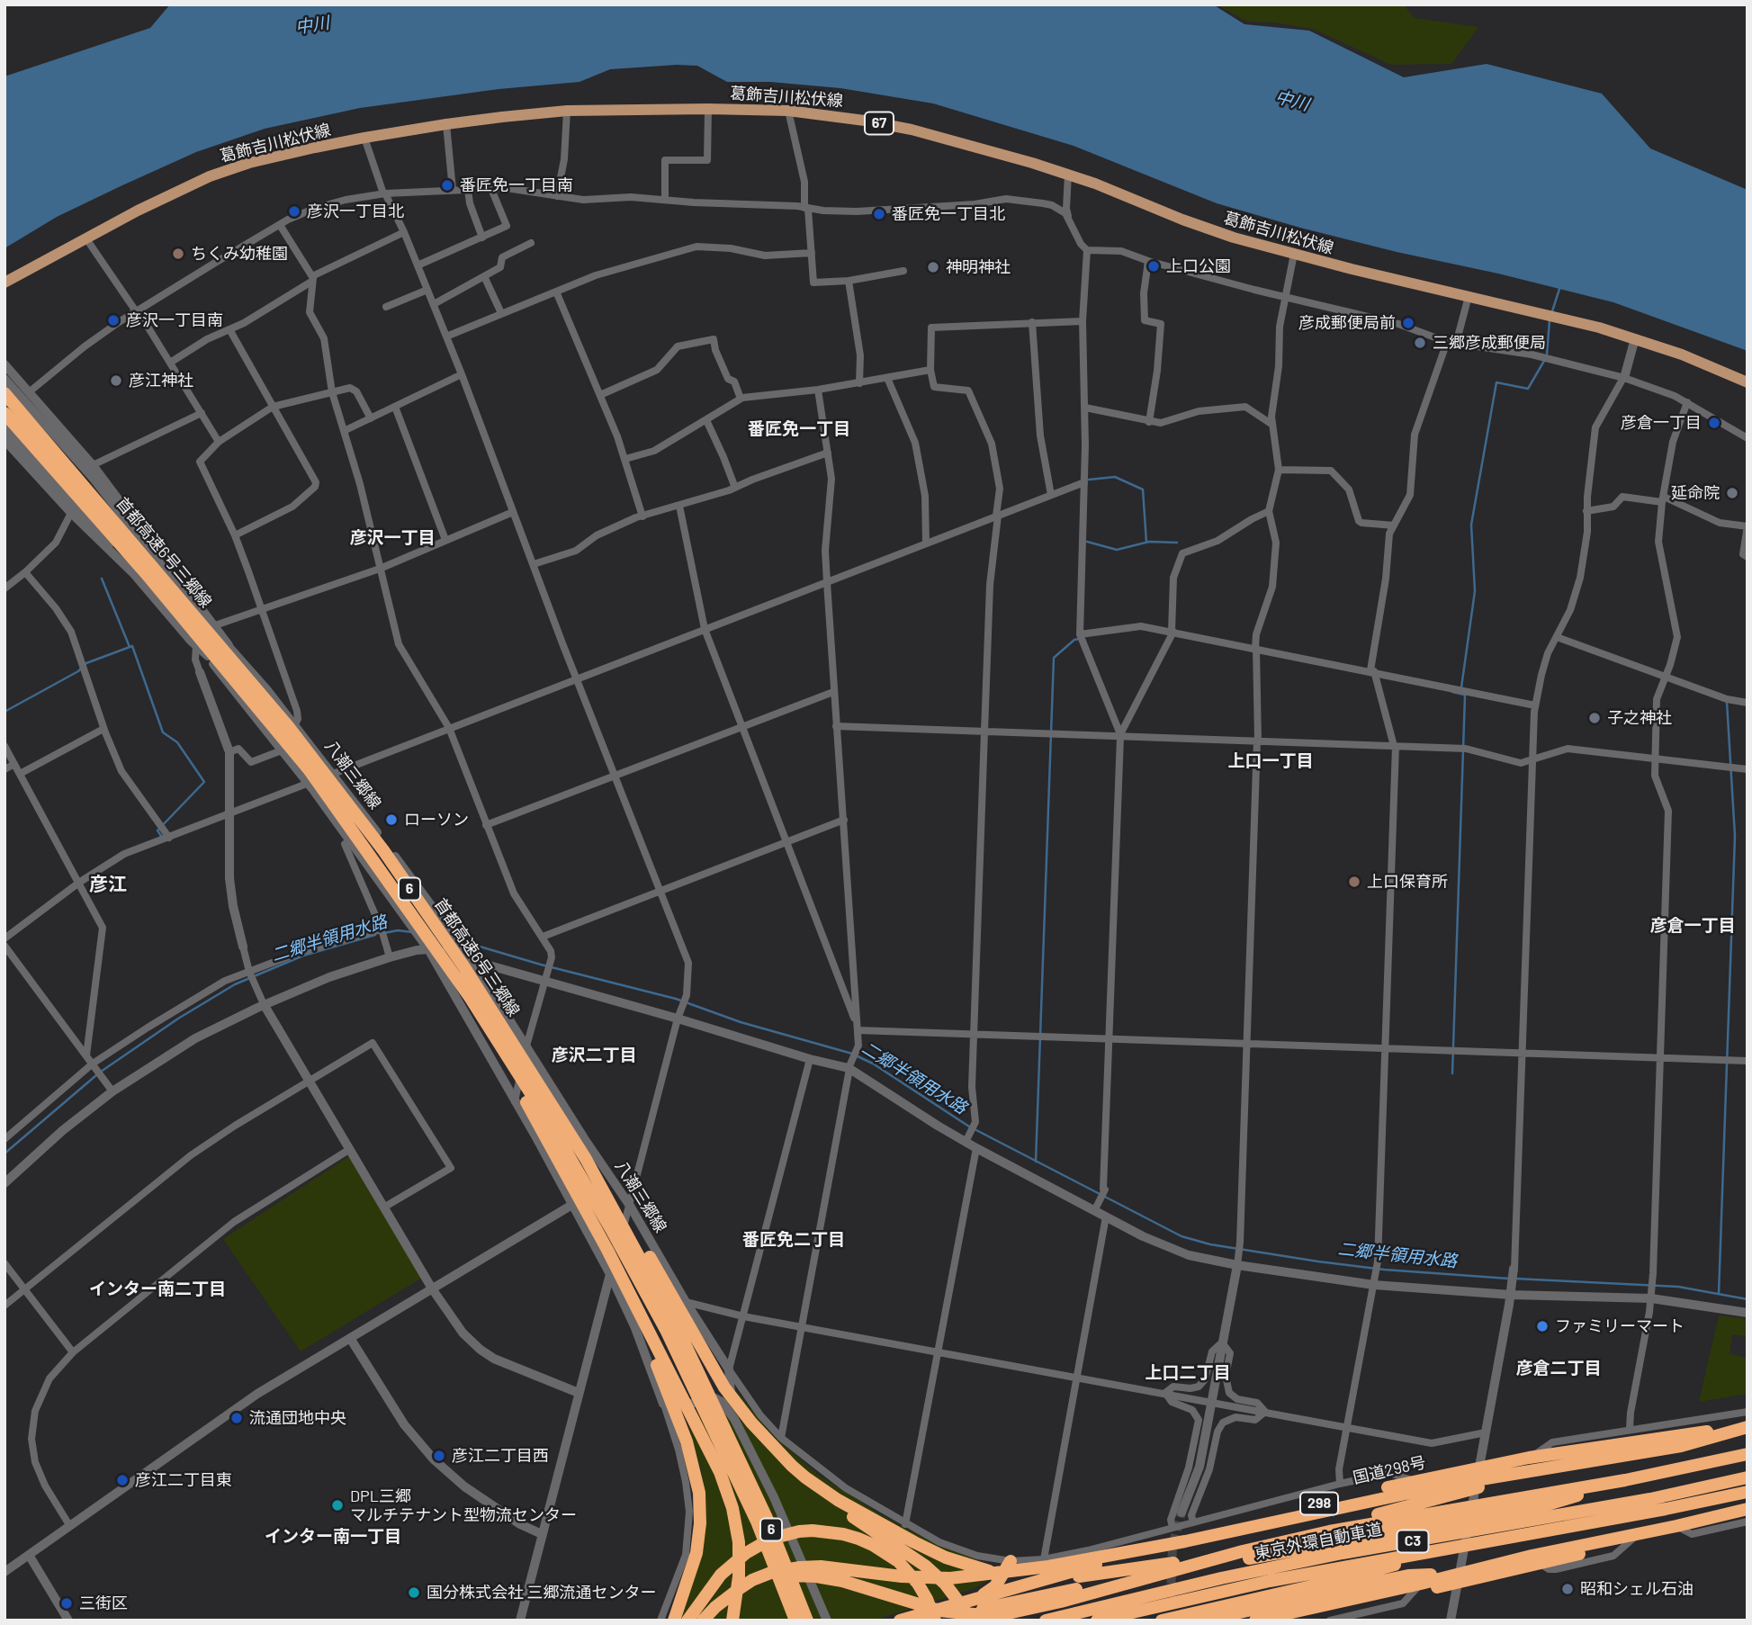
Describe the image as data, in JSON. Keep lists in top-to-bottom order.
{
  "streets": {
    "highway": [
      "首都高速6号三郷線",
      "6",
      "国道298号",
      "298",
      "東京外環自動車道",
      "C3"
    ],
    "main road": ["葛飾吉川松伏線", "67"],
    "street": ["八潮三郷線"]
  },
  "crossings": [
    ["首都高速6号三郷線", "6"]
  ],
  "districts": [
    "番匠免一丁目",
    "彦沢一丁目",
    "上口一丁目",
    "彦江",
    "彦倉一丁目",
    "彦沢二丁目",
    "番匠免二丁目",
    "インター南二丁目",
    "彦倉二丁目",
    "上口二丁目",
    "インター南一丁目"
  ],
  "water": ["中川", "二郷半領用水路"],
  "places": [
    "番匠免一丁目南",
    "彦沢一丁目北",
    "番匠免一丁目北",
    "ちくみ幼稚園",
    "上口公園",
    "神明神社",
    "彦沢一丁目南",
    "彦成郵便局前",
    "三郷彦成郵便局",
    "彦江神社",
    "彦倉一丁目",
    "延命院",
    "子之神社",
    "ローソン",
    "上口保育所",
    "ファミリーマート",
    "流通団地中央",
    "彦江二丁目西",
    "彦江二丁目東",
    "DPL三郷 マルチテナント型物流センター",
    "昭和シェル石油",
    "国分株式会社 三郷流通センター",
    "三街区"
  ]
}
